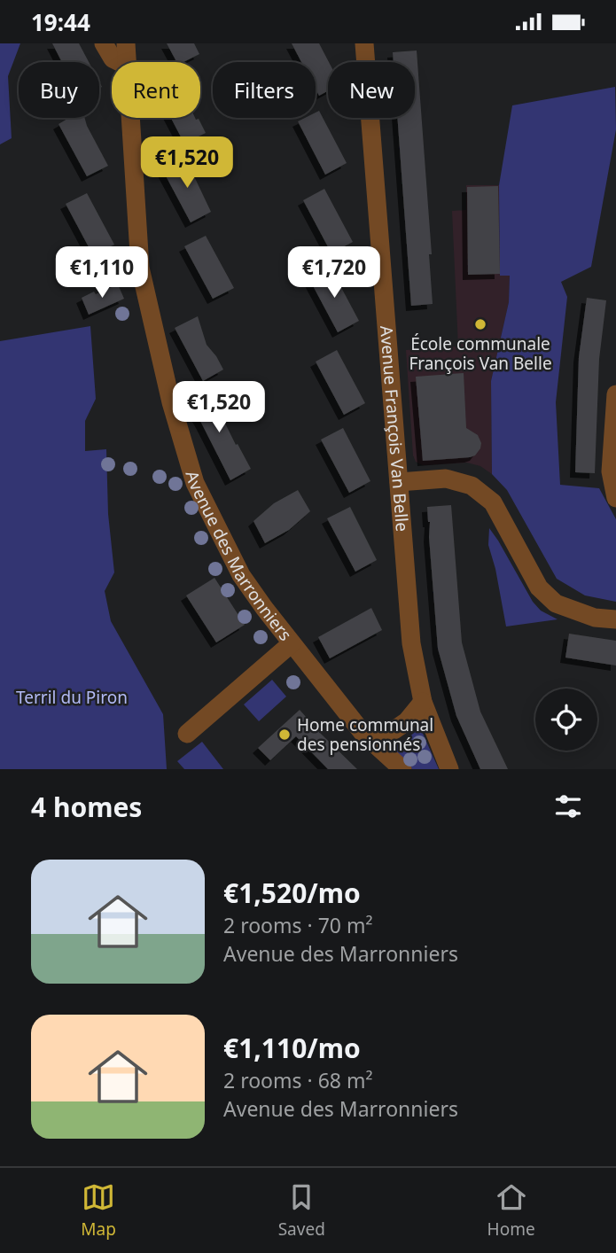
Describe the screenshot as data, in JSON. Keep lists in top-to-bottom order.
{
  "streets": {
    "street": ["Avenue François Van Belle", "Avenue des Marronniers"]
  },
  "parks": ["Terril du Piron"],
  "places": ["École communale François Van Belle", "Home communal des pensionnés"],
  "page": {
    "status": "19:44",
    "chip": [
      "Buy",
      "Rent",
      "Filters",
      "New"
    ],
    "price": [
      "€1,520",
      "€1,110",
      "€1,720",
      "€1,520"
    ],
    "heading": "4 homes",
    "list": [
      {
        "name": "€1,520/mo",
        "note": "2 rooms · 70 m² · Avenue des Marronniers"
      },
      {
        "name": "€1,110/mo",
        "note": "2 rooms · 68 m² · Avenue des Marronniers"
      }
    ],
    "tabs": ["Map", "Saved", "Home"]
  }
}
